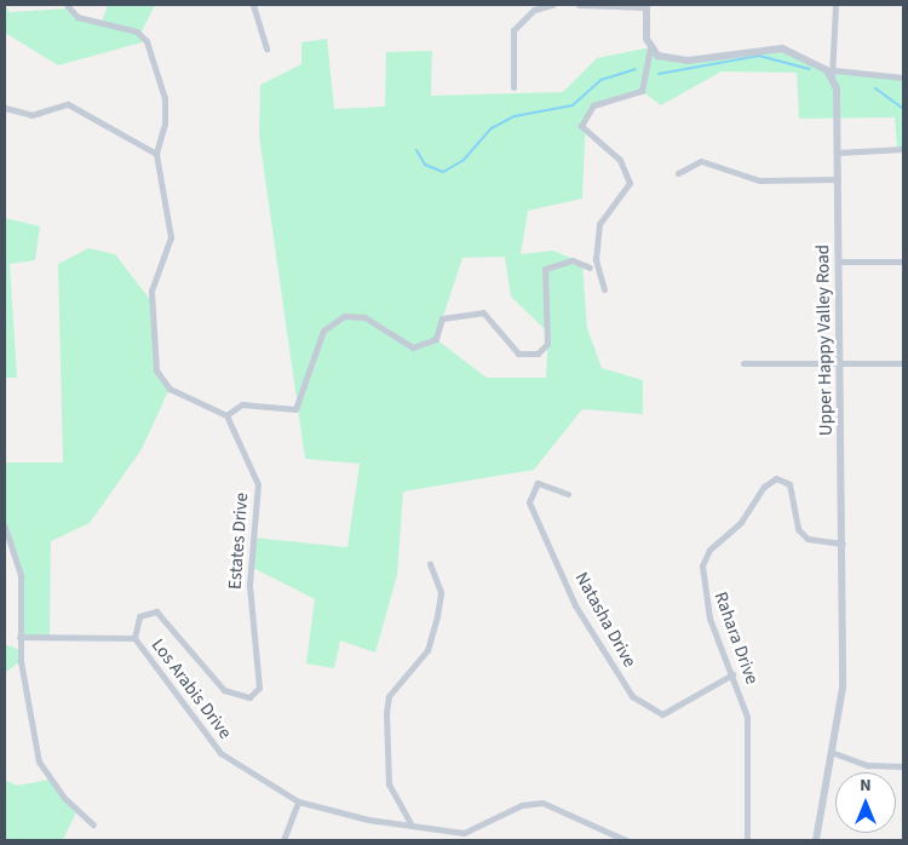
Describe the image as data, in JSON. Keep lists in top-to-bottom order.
{
  "streets": {
    "street": [
      "Upper Happy Valley Road",
      "Estates Drive",
      "Natasha Drive",
      "Rahara Drive",
      "Los Arabis Drive"
    ]
  },
  "crossings": [
    ["Upper Happy Valley Road", "Rahara Drive"],
    ["Estates Drive", "Los Arabis Drive"],
    ["Natasha Drive", "Rahara Drive"]
  ],
  "north": "top"
}
